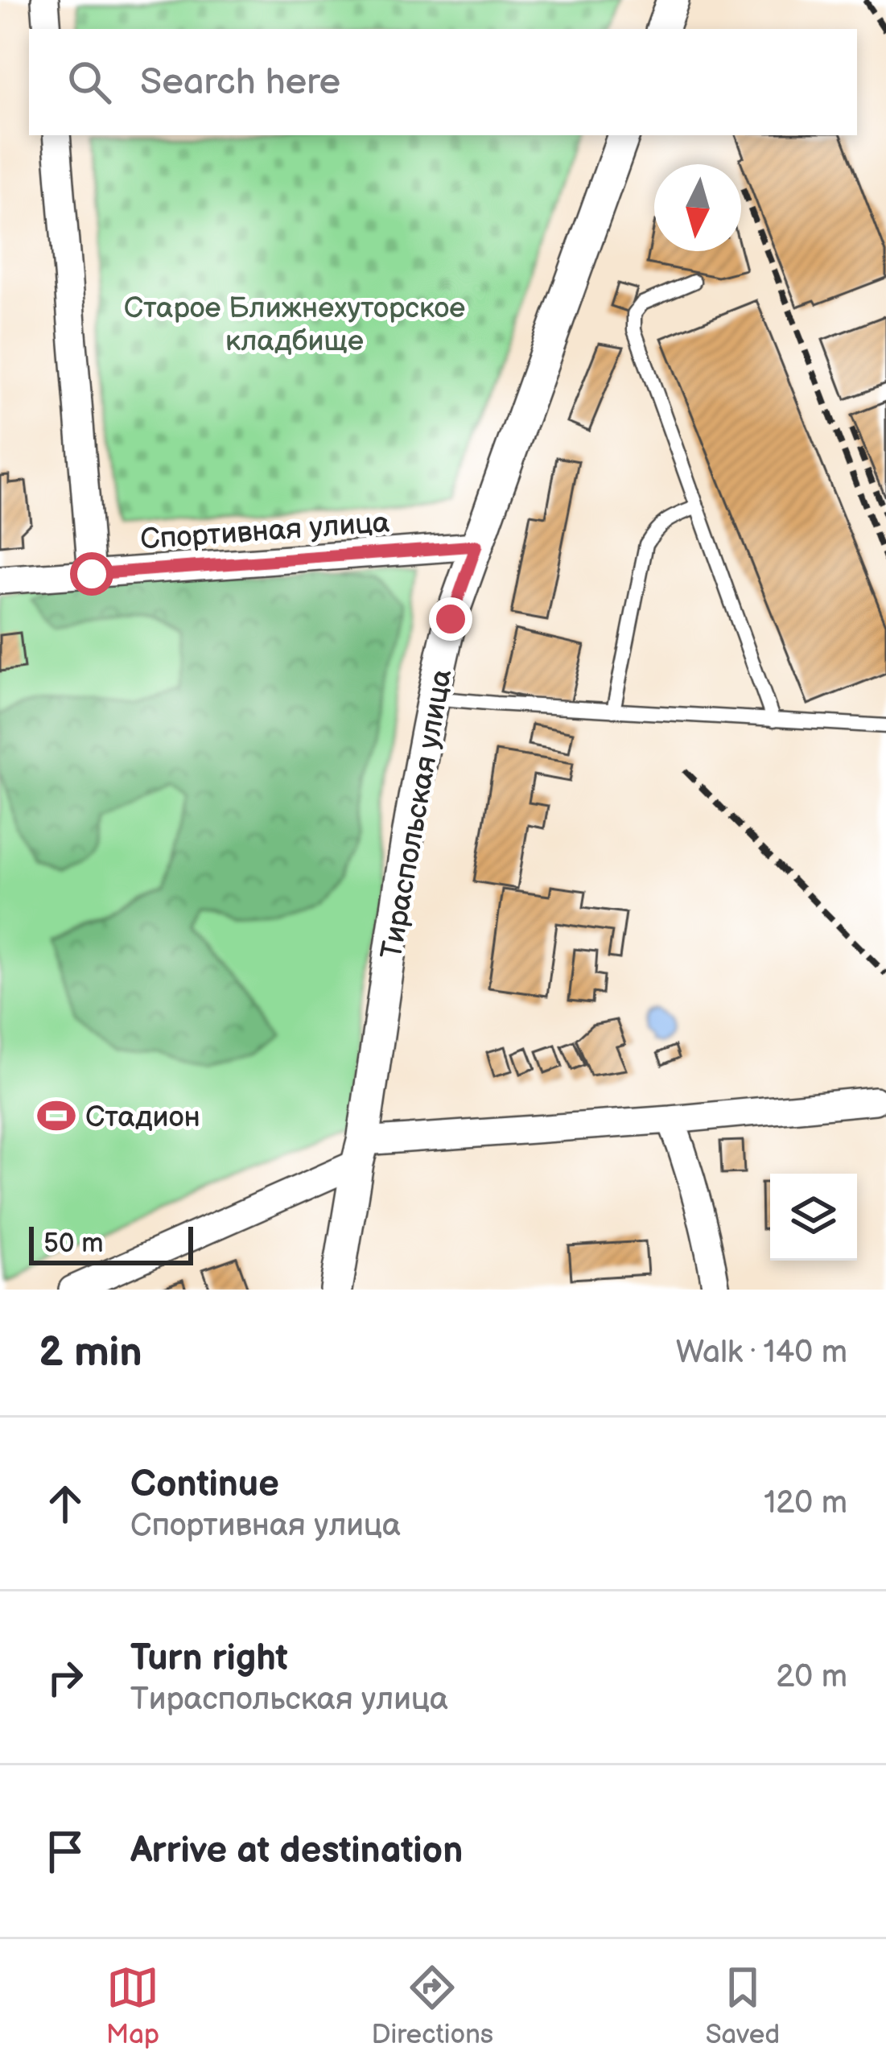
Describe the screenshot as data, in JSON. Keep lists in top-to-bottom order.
{
  "streets": {
    "street": ["Спортивная улица", "Тираспольская улица"]
  },
  "crossings": [
    ["Спортивная улица", "Тираспольская улица"]
  ],
  "parks": ["Старое Ближнехуторское кладбище"],
  "places": {
    "sports": ["Стадион"]
  },
  "scale_bar": "50 m",
  "north": "bottom",
  "page": {
    "search": "Search here",
    "scale": "50 m",
    "heading": ["2 min", "Walk · 140 m"],
    "list": [
      ["Continue", "Спортивная улица", "120 m"],
      ["Turn right", "Тираспольская улица", "20 m"],
      "Arrive at destination"
    ],
    "nav": ["Map", "Directions", "Saved"]
  }
}
